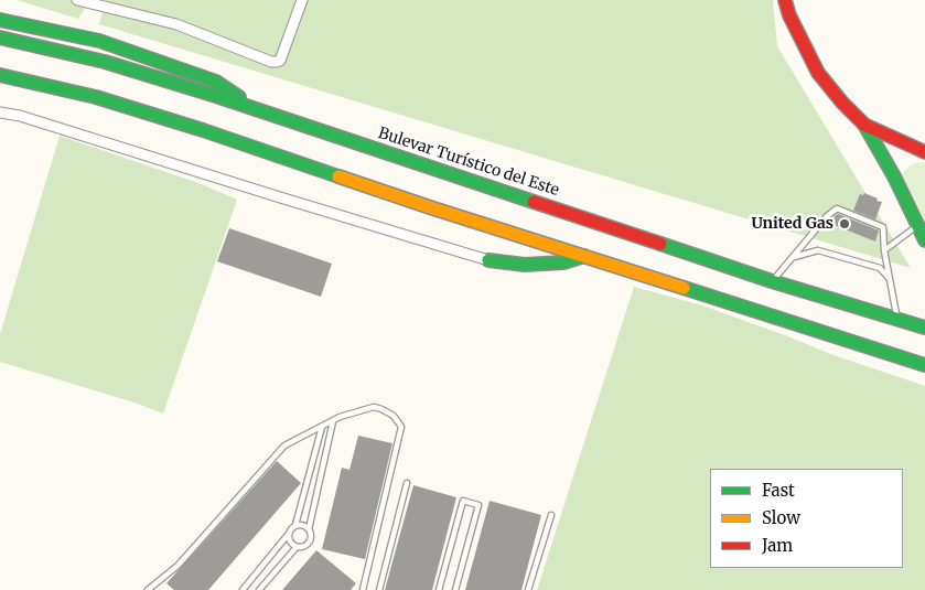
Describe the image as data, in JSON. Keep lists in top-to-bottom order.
{
  "streets": {
    "main road": ["Bulevar Turístico del Este"]
  },
  "places": ["United Gas"],
  "legend": ["Fast", "Slow", "Jam"]
}
